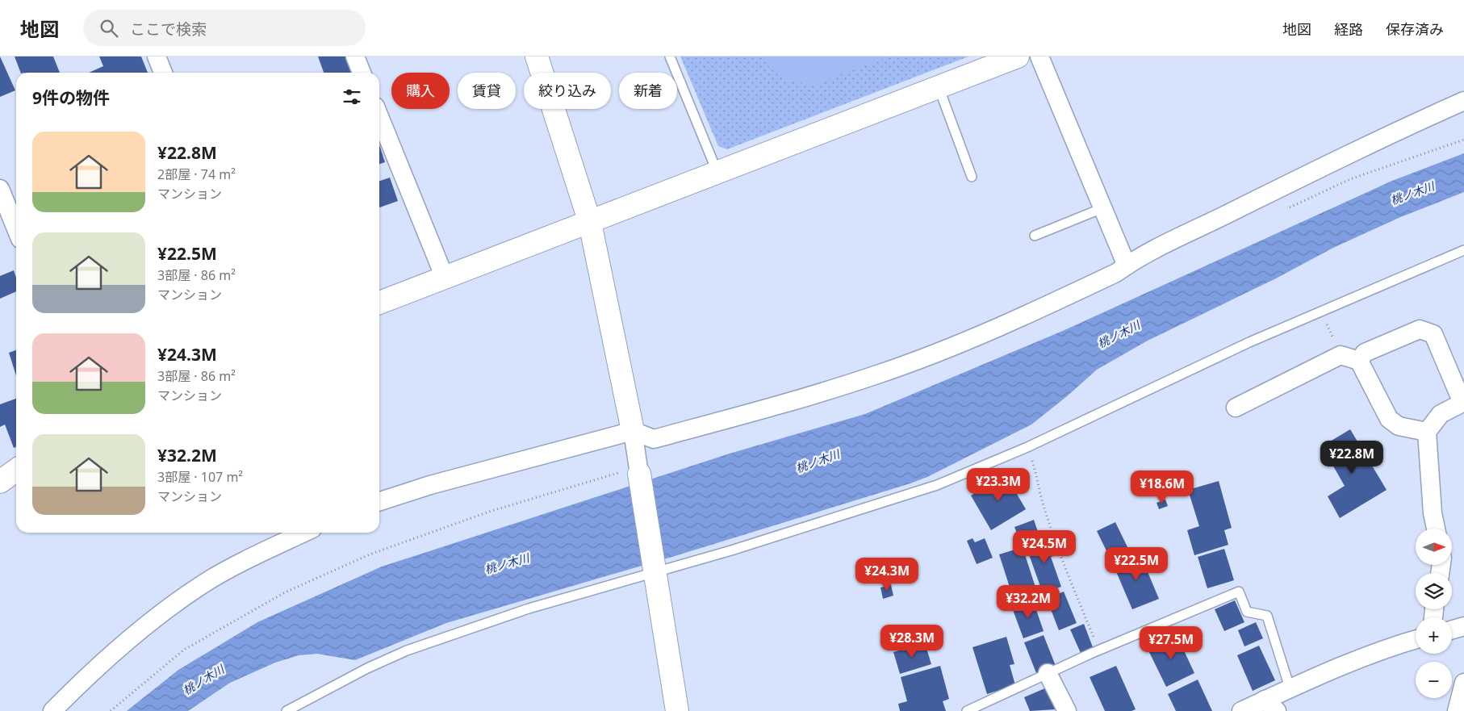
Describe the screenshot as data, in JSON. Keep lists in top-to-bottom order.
{
  "water": ["桃ノ木川"],
  "north": "right",
  "page": {
    "header": "地図",
    "search": "ここで検索",
    "nav": ["地図", "経路", "保存済み"],
    "chip": [
      "購入",
      "賃貸",
      "絞り込み",
      "新着"
    ],
    "heading": "9件の物件",
    "list": [
      {
        "name": "¥22.8M",
        "note": "2部屋 · 74 m² · マンション"
      },
      {
        "name": "¥22.5M",
        "note": "3部屋 · 86 m² · マンション"
      },
      {
        "name": "¥24.3M",
        "note": "3部屋 · 86 m² · マンション"
      },
      {
        "name": "¥32.2M",
        "note": "3部屋 · 107 m² · マンション"
      }
    ],
    "price": [
      "¥22.8M",
      "¥23.3M",
      "¥18.6M",
      "¥24.5M",
      "¥22.5M",
      "¥24.3M",
      "¥32.2M",
      "¥28.3M",
      "¥27.5M"
    ],
    "map_buttons": ["+", "−"]
  }
}
